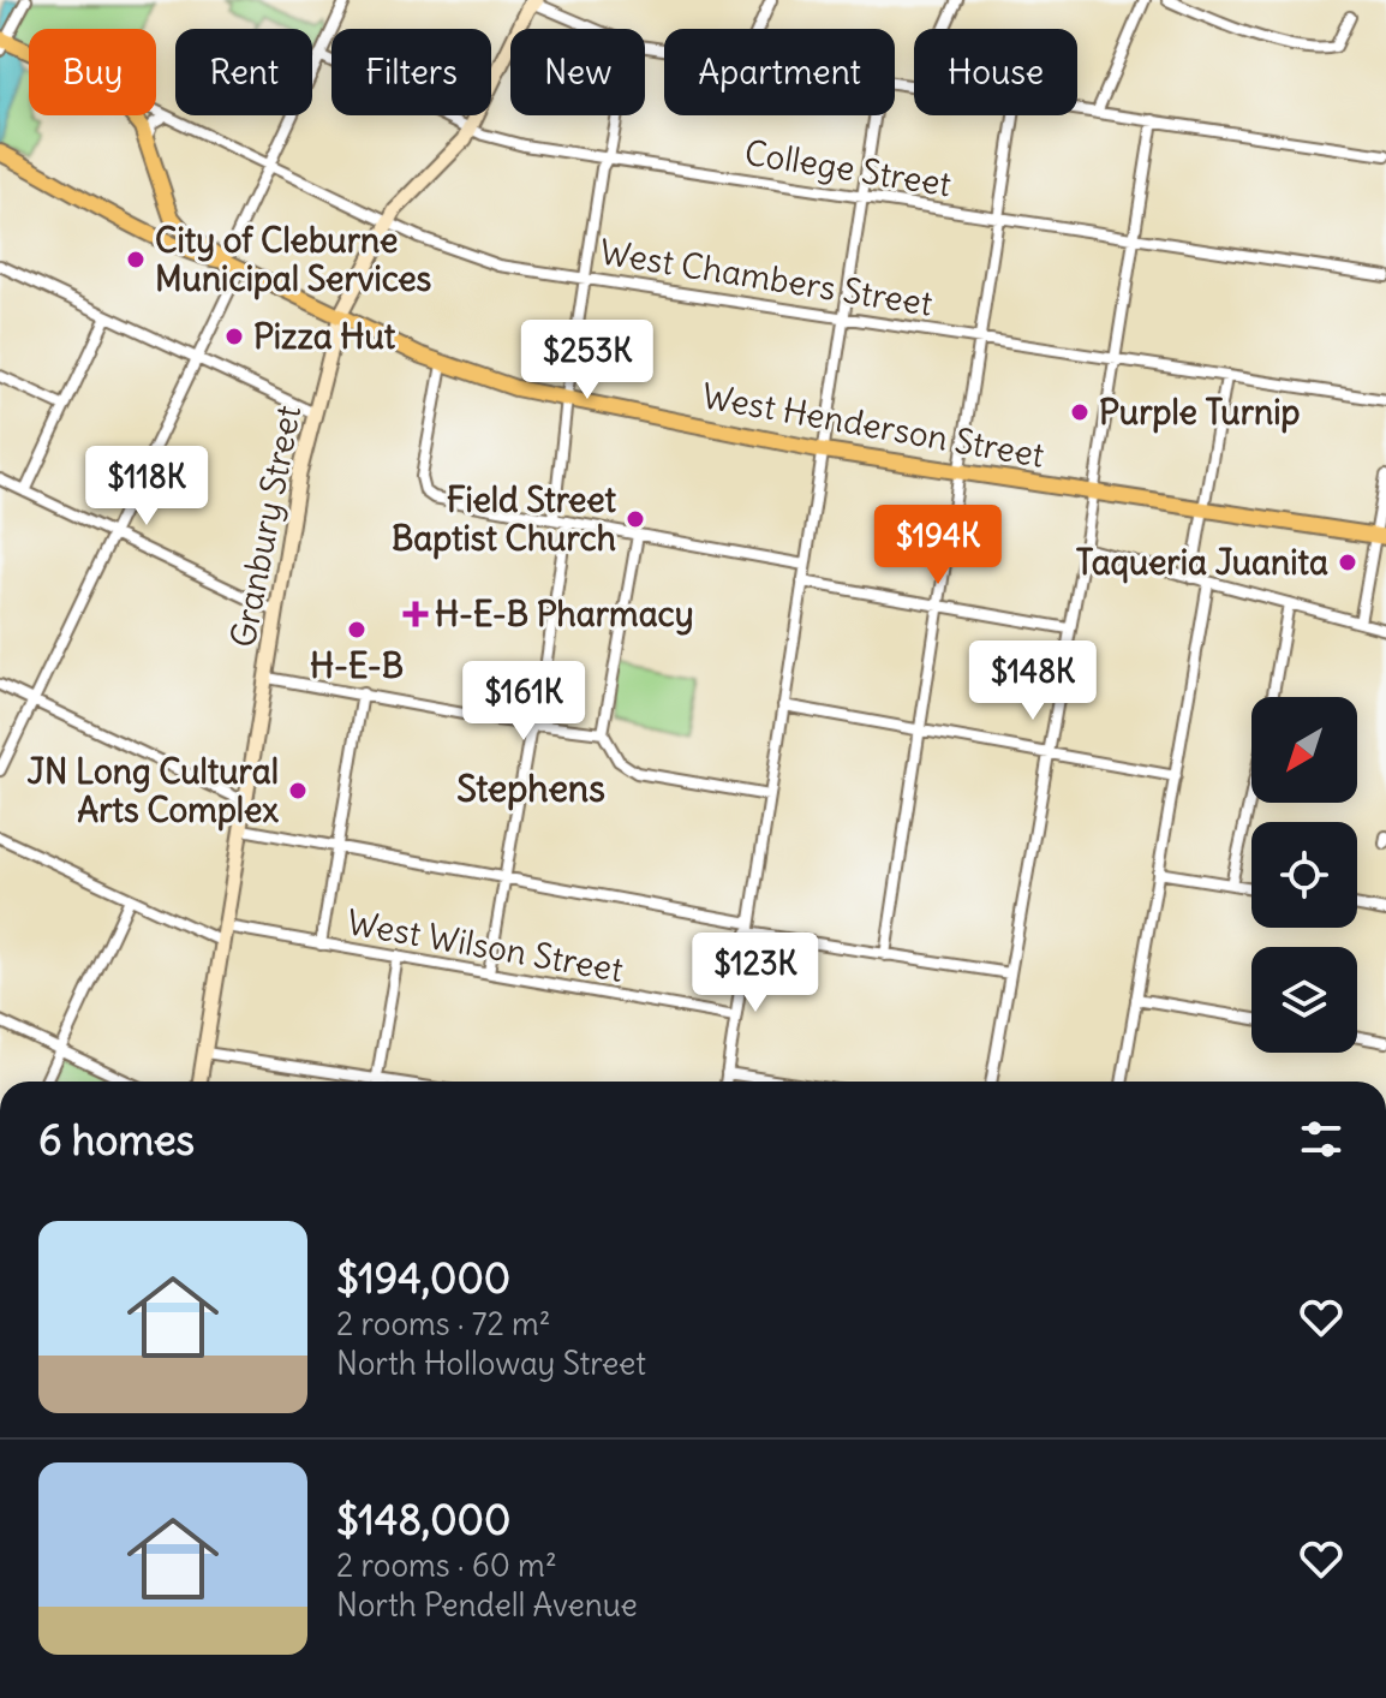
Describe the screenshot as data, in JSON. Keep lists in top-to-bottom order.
{
  "streets": {
    "main road": ["West Chambers Street", "West Henderson Street"],
    "street": ["College Street", "Granbury Street", "West Wilson Street"]
  },
  "crossings": [
    ["College Street", "Granbury Street"],
    ["West Chambers Street", "West Henderson Street"],
    ["West Chambers Street", "Granbury Street"],
    ["West Henderson Street", "Granbury Street"],
    ["Granbury Street", "West Wilson Street"]
  ],
  "districts": ["Stephens"],
  "places": {
    "other": [
      "City of Cleburne Municipal Services",
      "Pizza Hut",
      "Purple Turnip",
      "Field Street Baptist Church",
      "Taqueria Juanita",
      "H-E-B",
      "JN Long Cultural Arts Complex"
    ],
    "health": ["H-E-B Pharmacy"]
  },
  "north": "bottom left",
  "page": {
    "chip": [
      "Buy",
      "Rent",
      "Filters",
      "New",
      "Apartment",
      "House"
    ],
    "price": [
      "$253K",
      "$118K",
      "$194K",
      "$148K",
      "$161K",
      "$123K"
    ],
    "heading": "6 homes",
    "list": [
      {
        "name": "$194,000",
        "note": "2 rooms · 72 m² · North Holloway Street"
      },
      {
        "name": "$148,000",
        "note": "2 rooms · 60 m² · North Pendell Avenue"
      }
    ]
  }
}
